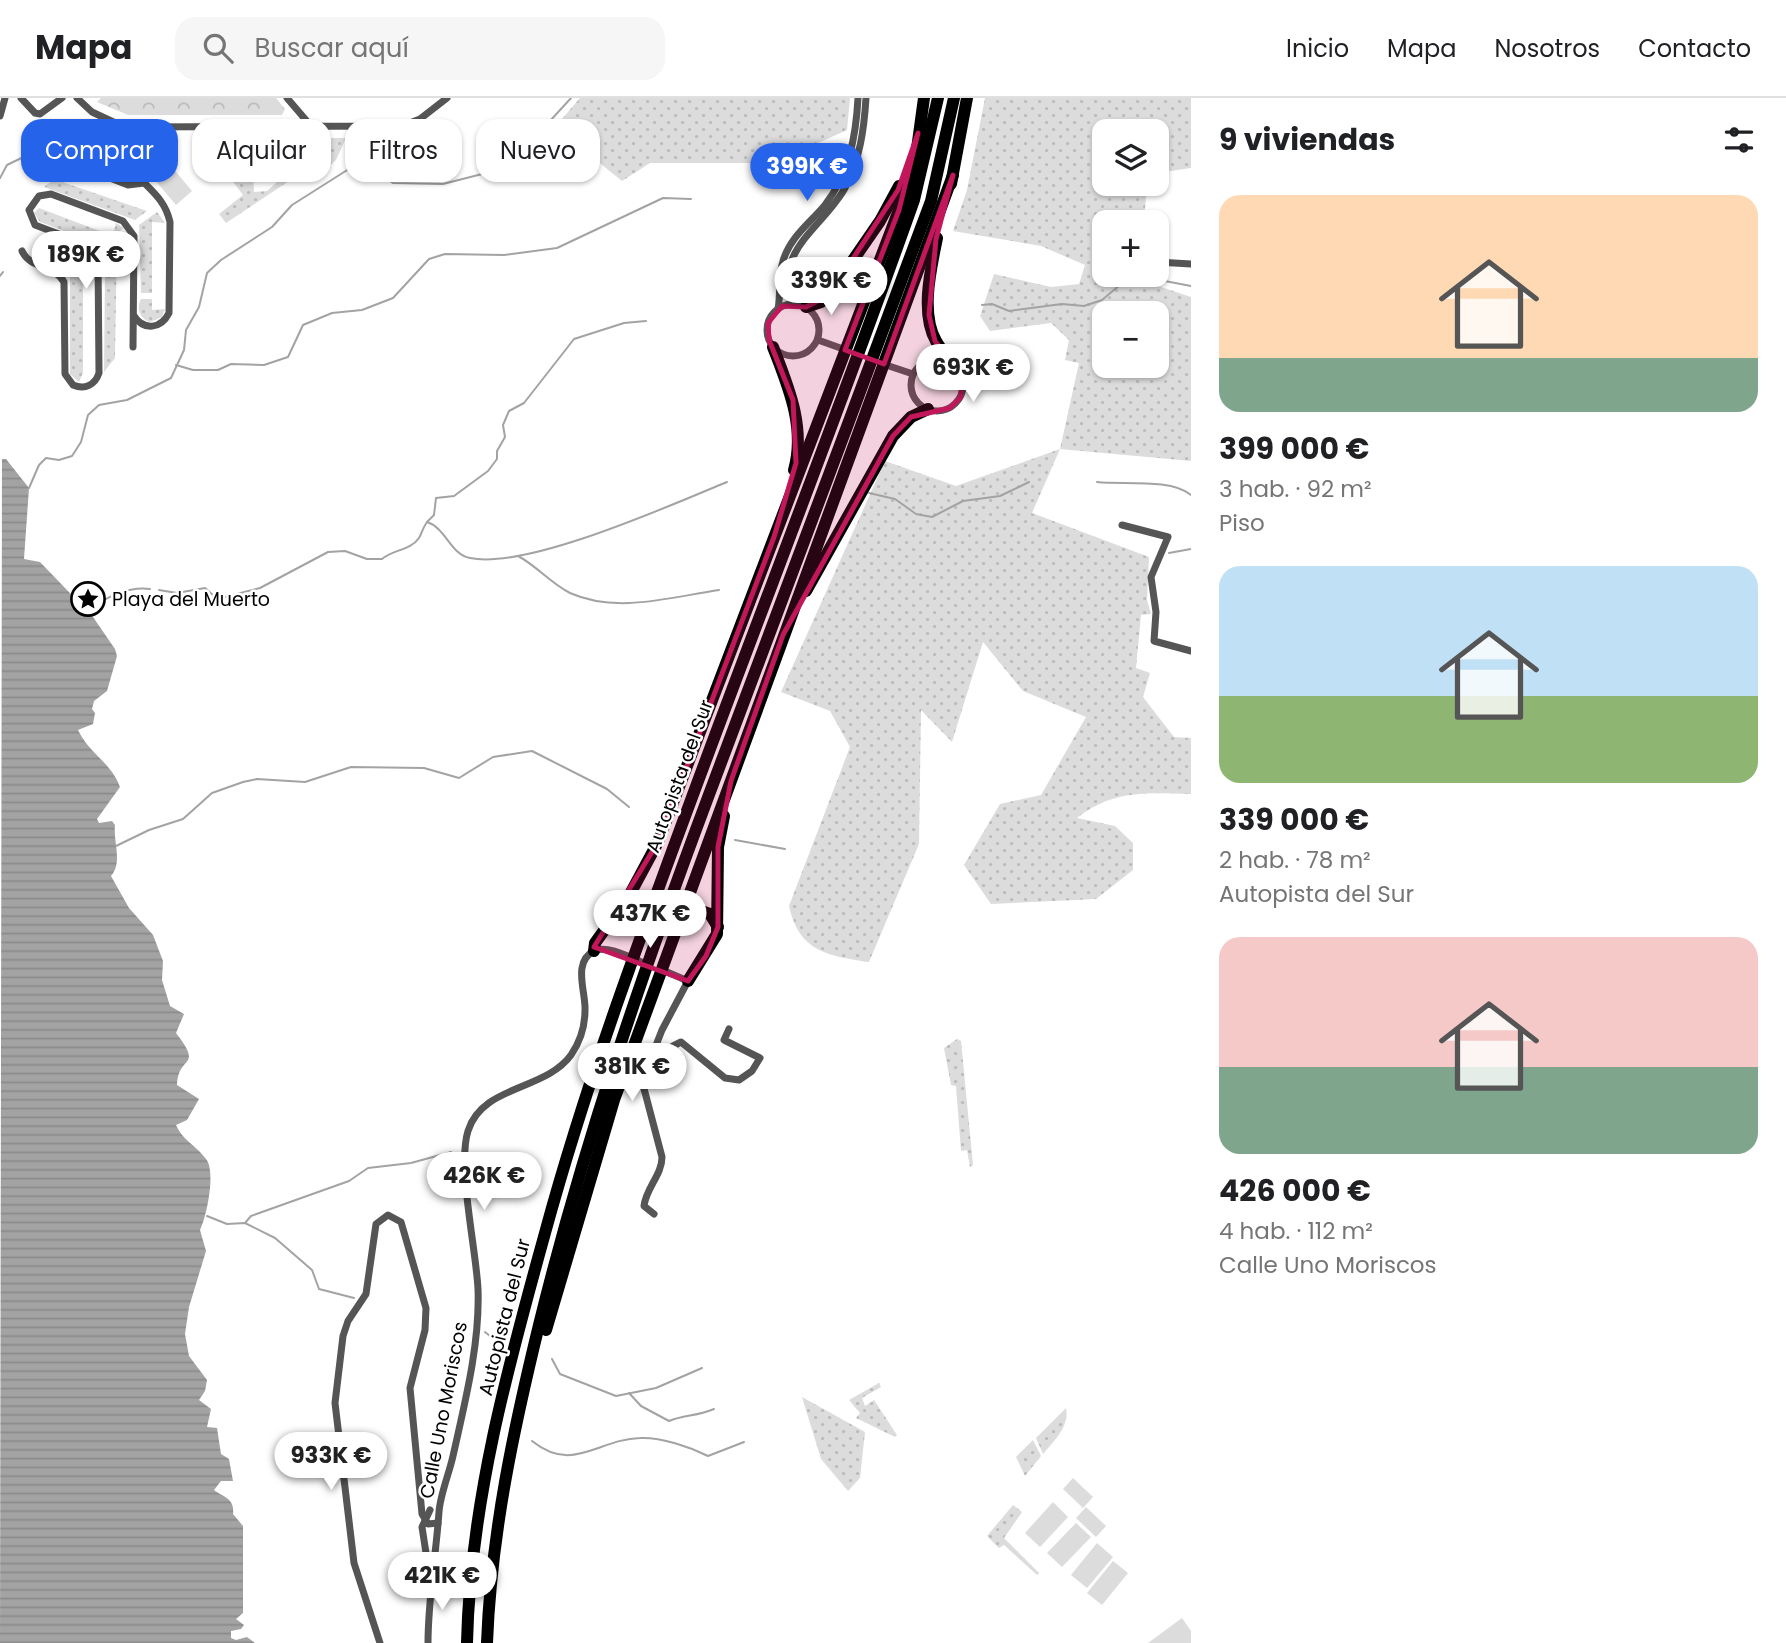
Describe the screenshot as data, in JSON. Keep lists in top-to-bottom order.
{
  "streets": {
    "highway": ["Autopista del Sur"],
    "street": ["Calle Uno Moriscos"]
  },
  "places": {
    "place": ["Playa del Muerto"]
  },
  "page": {
    "header": "Mapa",
    "search": "Buscar aquí",
    "nav": [
      "Inicio",
      "Mapa",
      "Nosotros",
      "Contacto"
    ],
    "heading": "9 viviendas",
    "map_buttons": ["+", "−"],
    "chip": [
      "Comprar",
      "Alquilar",
      "Filtros",
      "Nuevo"
    ],
    "price": [
      "399K €",
      "189K €",
      "339K €",
      "693K €",
      "437K €",
      "381K €",
      "426K €",
      "933K €",
      "421K €"
    ],
    "list": [
      {
        "name": "399 000 €",
        "note": "3 hab. · 92 m² · Piso"
      },
      {
        "name": "339 000 €",
        "note": "2 hab. · 78 m² · Autopista del Sur"
      },
      {
        "name": "426 000 €",
        "note": "4 hab. · 112 m² · Calle Uno Moriscos"
      }
    ]
  }
}
